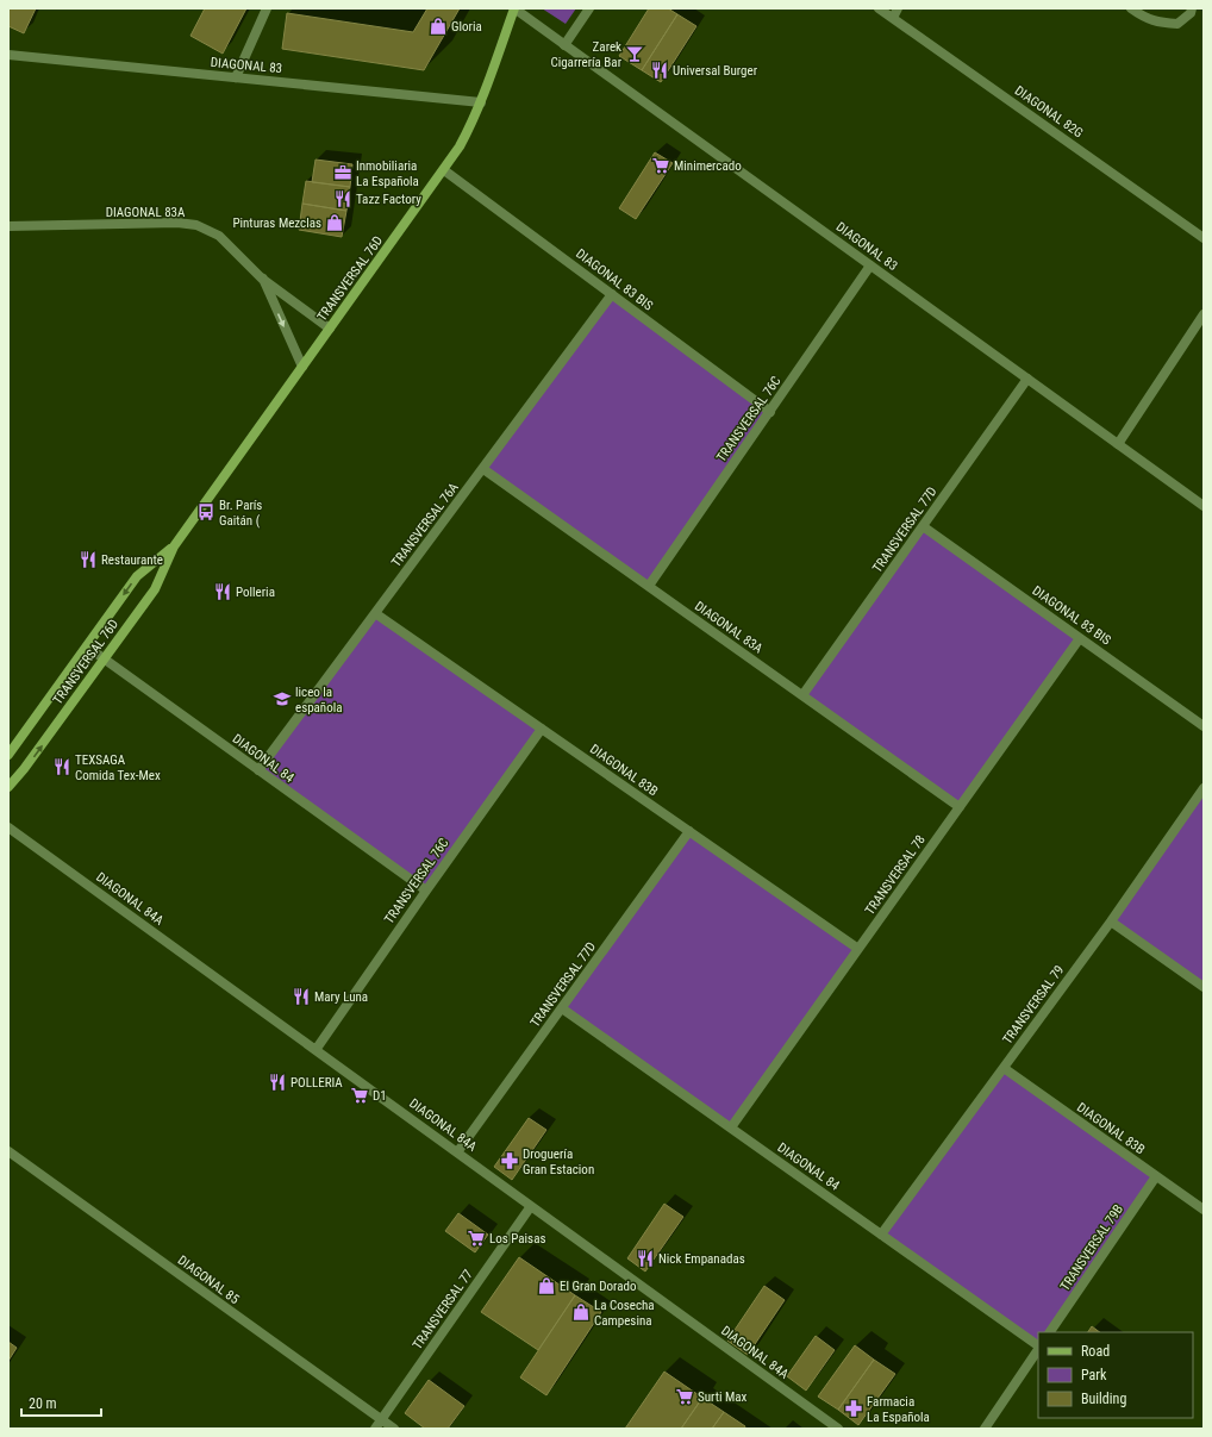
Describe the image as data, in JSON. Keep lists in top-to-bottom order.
{
  "streets": {
    "main road": ["TRANSVERSAL 76D"],
    "street": [
      "DIAGONAL 83",
      "DIAGONAL 82G",
      "DIAGONAL 83A",
      "DIAGONAL 83 BIS",
      "TRANSVERSAL 76C",
      "TRANSVERSAL 76A",
      "TRANSVERSAL 77D",
      "DIAGONAL 84",
      "DIAGONAL 83B",
      "TRANSVERSAL 78",
      "DIAGONAL 84A",
      "TRANSVERSAL 79",
      "TRANSVERSAL 79B",
      "DIAGONAL 85",
      "TRANSVERSAL 77"
    ]
  },
  "crossings": [
    ["DIAGONAL 83", "TRANSVERSAL 76D"],
    ["DIAGONAL 83", "TRANSVERSAL 76C"],
    ["DIAGONAL 83", "TRANSVERSAL 77D"],
    ["DIAGONAL 83A", "TRANSVERSAL 76D"],
    ["DIAGONAL 83A", "TRANSVERSAL 76C"],
    ["DIAGONAL 83A", "TRANSVERSAL 76A"],
    ["DIAGONAL 83A", "TRANSVERSAL 77D"],
    ["DIAGONAL 83A", "TRANSVERSAL 78"],
    ["TRANSVERSAL 76D", "DIAGONAL 83 BIS"],
    ["TRANSVERSAL 76D", "DIAGONAL 84"],
    ["DIAGONAL 83 BIS", "TRANSVERSAL 76C"],
    ["DIAGONAL 83 BIS", "TRANSVERSAL 76A"],
    ["DIAGONAL 83 BIS", "TRANSVERSAL 77D"],
    ["DIAGONAL 83 BIS", "TRANSVERSAL 78"],
    ["TRANSVERSAL 76C", "DIAGONAL 84"],
    ["TRANSVERSAL 76C", "DIAGONAL 83B"],
    ["TRANSVERSAL 76C", "DIAGONAL 84A"],
    ["TRANSVERSAL 76A", "DIAGONAL 84"],
    ["TRANSVERSAL 76A", "DIAGONAL 83B"],
    ["TRANSVERSAL 77D", "DIAGONAL 84"],
    ["TRANSVERSAL 77D", "DIAGONAL 83B"],
    ["TRANSVERSAL 77D", "DIAGONAL 84A"],
    ["DIAGONAL 84", "TRANSVERSAL 78"],
    ["DIAGONAL 84", "TRANSVERSAL 79"],
    ["DIAGONAL 83B", "TRANSVERSAL 78"],
    ["DIAGONAL 83B", "TRANSVERSAL 79"],
    ["DIAGONAL 83B", "TRANSVERSAL 79B"],
    ["DIAGONAL 84A", "TRANSVERSAL 77"],
    ["DIAGONAL 85", "TRANSVERSAL 77"]
  ],
  "places": {
    "shop": [
      "Gloria",
      "Pinturas Mezclas",
      "El Gran Dorado",
      "La Cosecha Campesina"
    ],
    "bar": ["Zarek Cigarrería Bar"],
    "restaurant": [
      "Universal Burger",
      "Tazz Factory",
      "Restaurante",
      "Polleria",
      "TEXSAGA Comida Tex-Mex",
      "Mary Luna",
      "POLLERIA",
      "Nick Empanadas"
    ],
    "supermarket": [
      "Minimercado",
      "D1",
      "Los Paisas",
      "Surti Max"
    ],
    "office": ["Inmobiliaria La Española"],
    "bus stop": ["Br. París Gaitán ("],
    "school or university": ["liceo la española"],
    "pharmacy": ["Droguería Gran Estacion", "Farmacia La Española"]
  },
  "legend": ["Road", "Park", "Building"],
  "scale_bar": "20 m"
}
